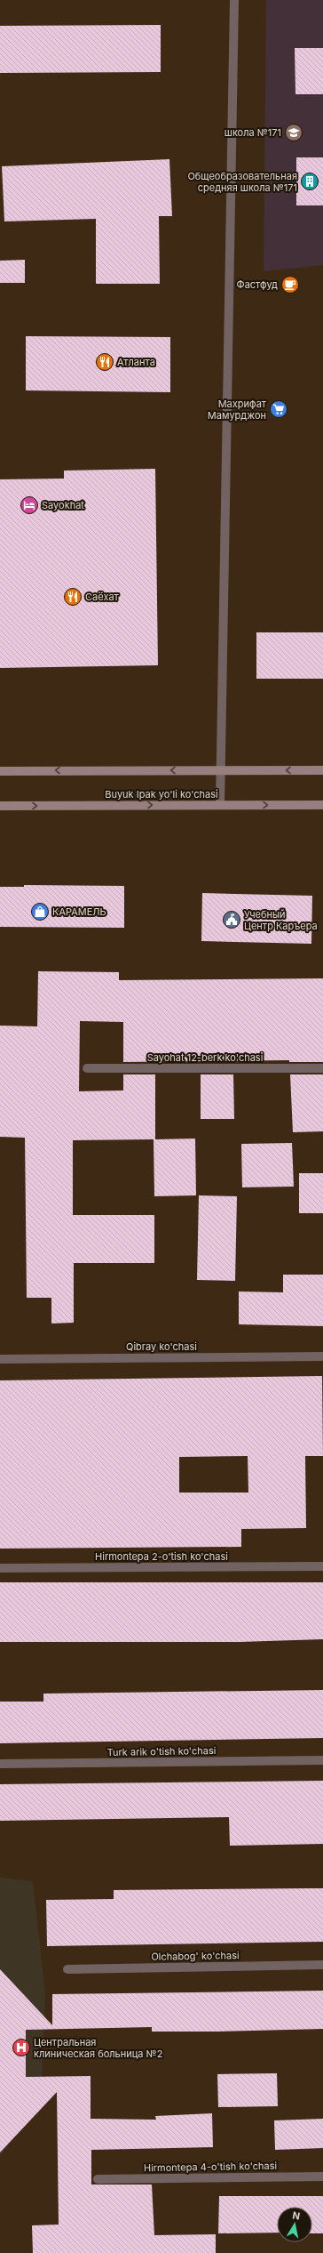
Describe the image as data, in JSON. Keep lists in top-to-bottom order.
{
  "streets": {
    "main road": ["Buyuk Ipak yo'li ko'chasi"],
    "street": [
      "Sayohat 12-berk ko'chasi",
      "Qibray ko'chasi",
      "Hirmontepa 2-o'tish ko'chasi",
      "Turk arik o'tish ko'chasi",
      "Olchabog' ko'chasi",
      "Hirmontepa 4-o'tish ko'chasi"
    ]
  },
  "places": {
    "school or university": ["школа №171"],
    "building": ["Общеобразовательная средняя школа №171"],
    "cafe": ["Фастфуд"],
    "restaurant": ["Атланта", "Саёхат"],
    "supermarket": ["Махрифат Мамурджон"],
    "hotel": ["Sayokhat"],
    "shop": ["КАРАМЕЛЬ"],
    "public building": ["Учебный Центр Каръера"],
    "hospital": ["Центральная клиническая больница №2"]
  },
  "north": "top"
}
